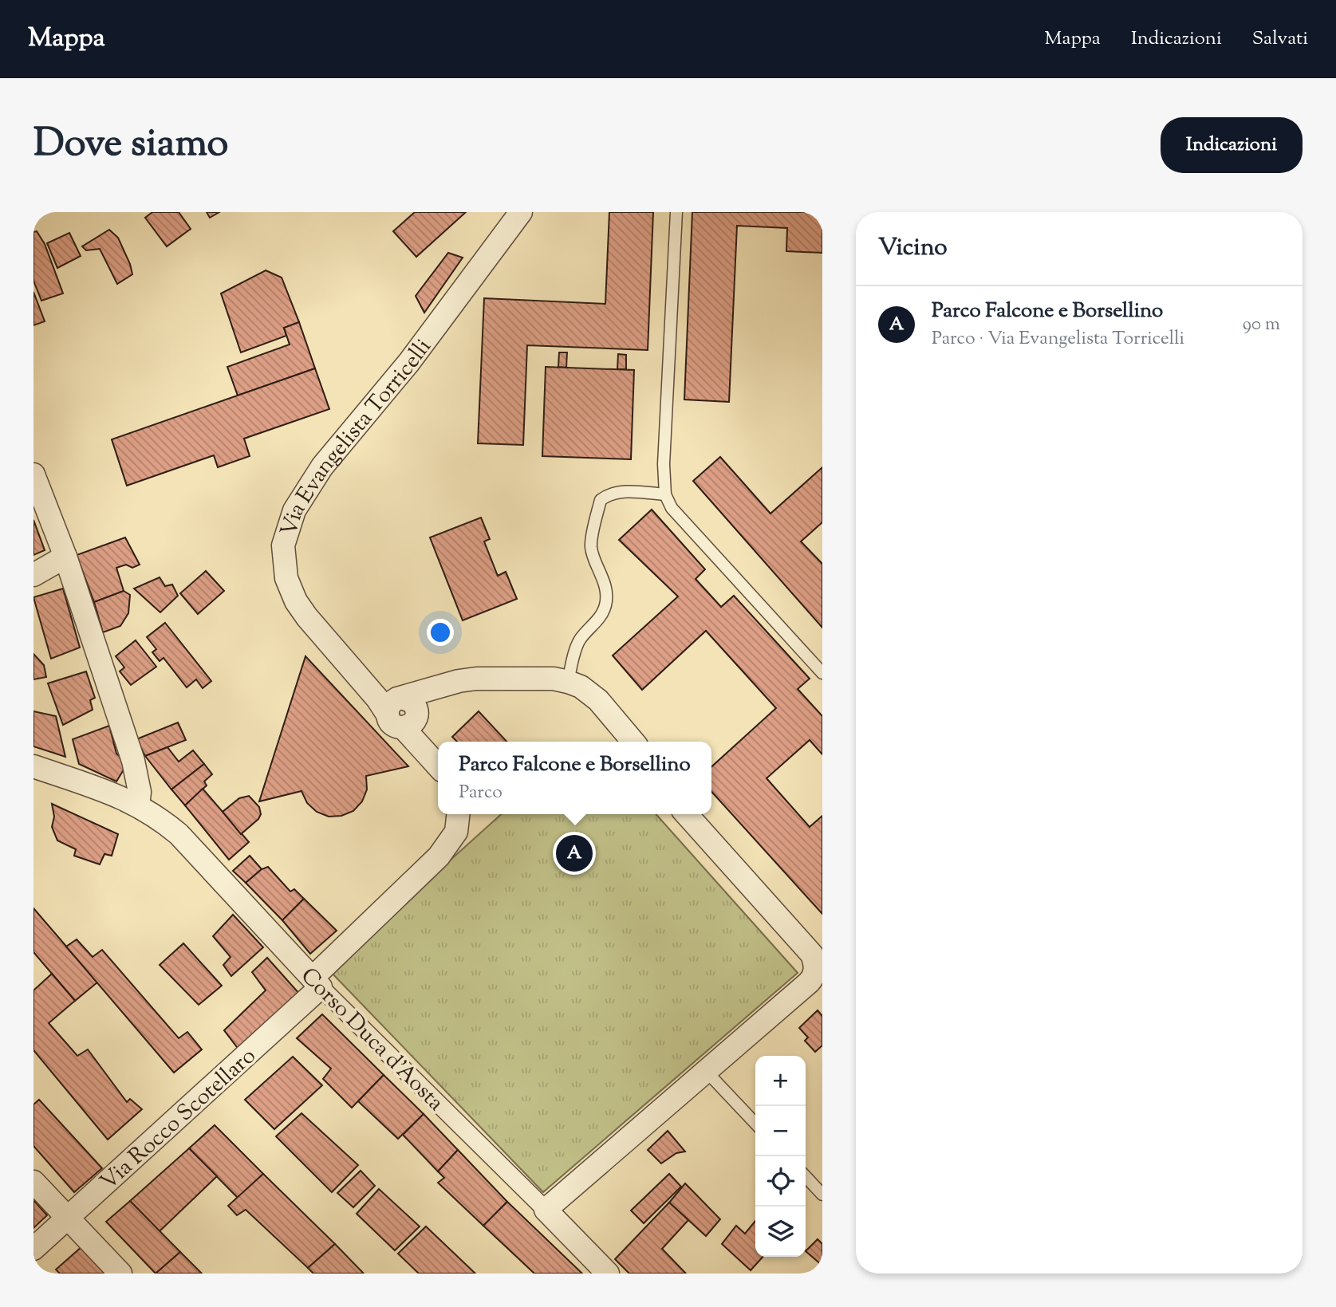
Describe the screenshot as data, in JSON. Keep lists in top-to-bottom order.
{
  "streets": {
    "street": ["Via Evangelista Torricelli", "Corso Duca d'Aosta", "Via Rocco Scotellaro"]
  },
  "crossings": [
    ["Corso Duca d'Aosta", "Via Rocco Scotellaro"]
  ],
  "page": {
    "header": "Mappa",
    "nav": ["Mappa", "Indicazioni", "Salvati"],
    "title": "Dove siamo",
    "buttons": "Indicazioni",
    "heading": "Vicino",
    "list": [
      {
        "mark": "A",
        "name": "Parco Falcone e Borsellino",
        "note": "Parco · Via Evangelista Torricelli",
        "value": "90 m"
      }
    ],
    "popup": ["Parco Falcone e Borsellino", "Parco"],
    "pins": "A",
    "map_buttons": ["+", "−"]
  }
}
